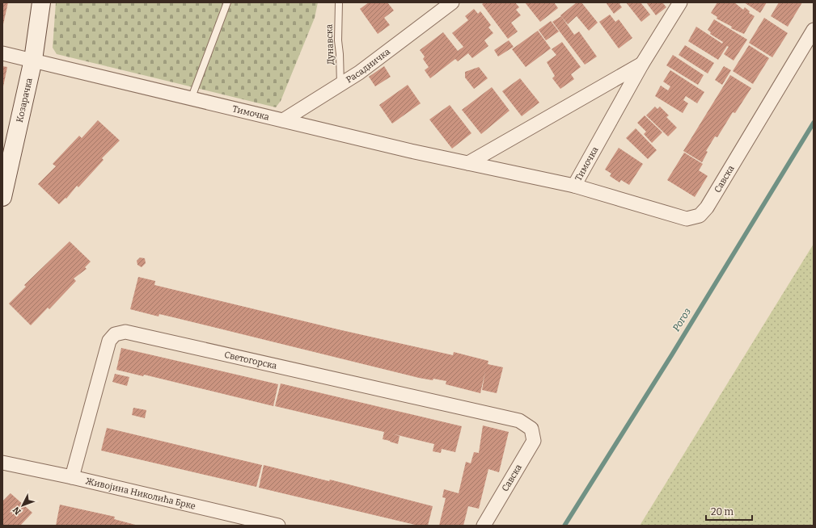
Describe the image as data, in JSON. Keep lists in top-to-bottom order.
{
  "streets": {
    "street": [
      "Расадничка",
      "Козарачка",
      "Тимочка",
      "Савска",
      "Светогорска",
      "Живојина Николића Брке"
    ],
    "lane": ["Дунавска"]
  },
  "crossings": [
    ["Дунавска", "Расадничка"],
    ["Расадничка", "Тимочка"],
    ["Козарачка", "Тимочка"],
    ["Тимочка", "Савска"],
    ["Савска", "Светогорска"],
    ["Светогорска", "Живојина Николића Брке"]
  ],
  "water": ["Рогоз"],
  "scale_bar": "20 m",
  "north": "bottom left"
}
